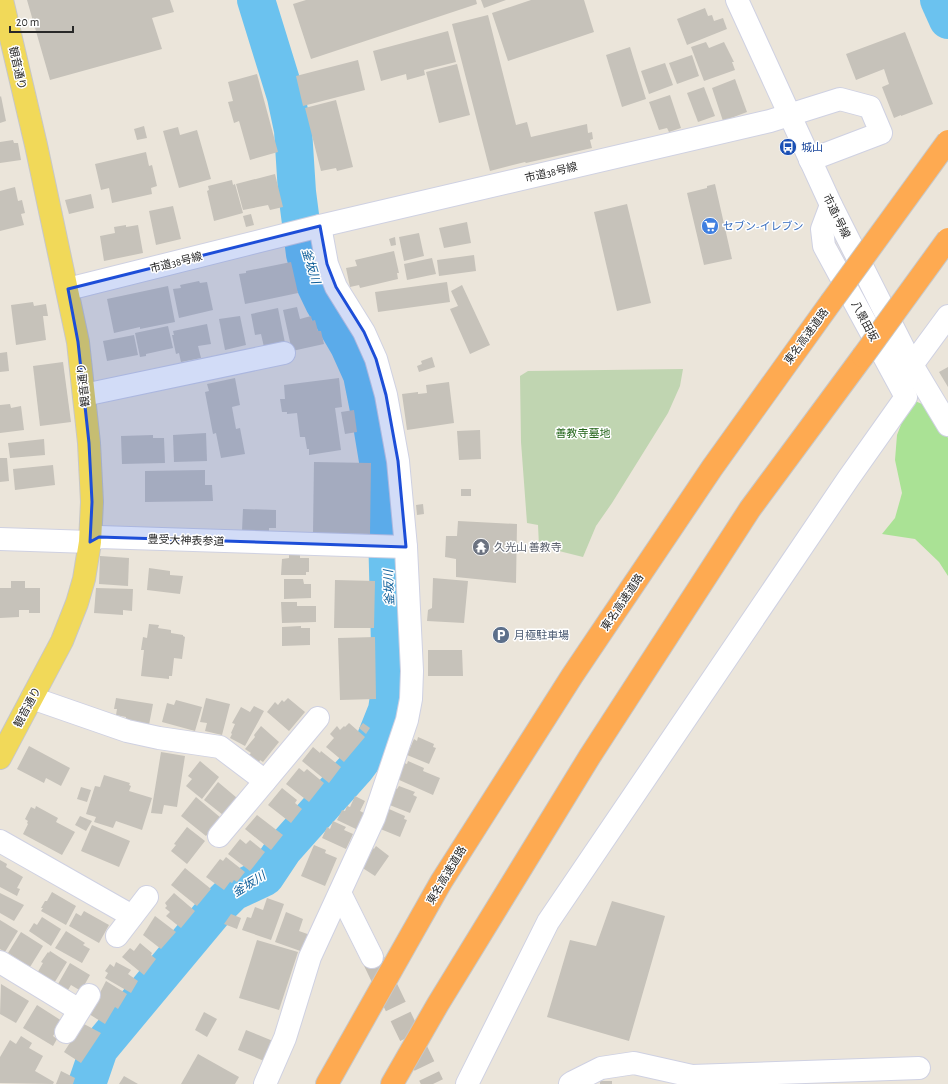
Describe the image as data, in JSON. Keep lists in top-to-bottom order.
{
  "streets": {
    "highway": ["東名高速道路"],
    "main road": ["観音通り"],
    "street": [
      "市道38号線",
      "市道1号線",
      "八景田坂",
      "豊受大神表参道"
    ]
  },
  "crossings": [
    ["観音通り", "市道38号線"],
    ["観音通り", "豊受大神表参道"],
    ["市道38号線", "市道1号線"],
    ["市道1号線", "八景田坂"]
  ],
  "water": ["釜坂川"],
  "parks": ["善教寺墓地"],
  "places": {
    "bus stop": ["城山"],
    "supermarket": ["セブン-イレブン"],
    "temple": ["久光山 善教寺"],
    "parking": ["月極駐車場"]
  },
  "scale_bar": "20 m"
}
